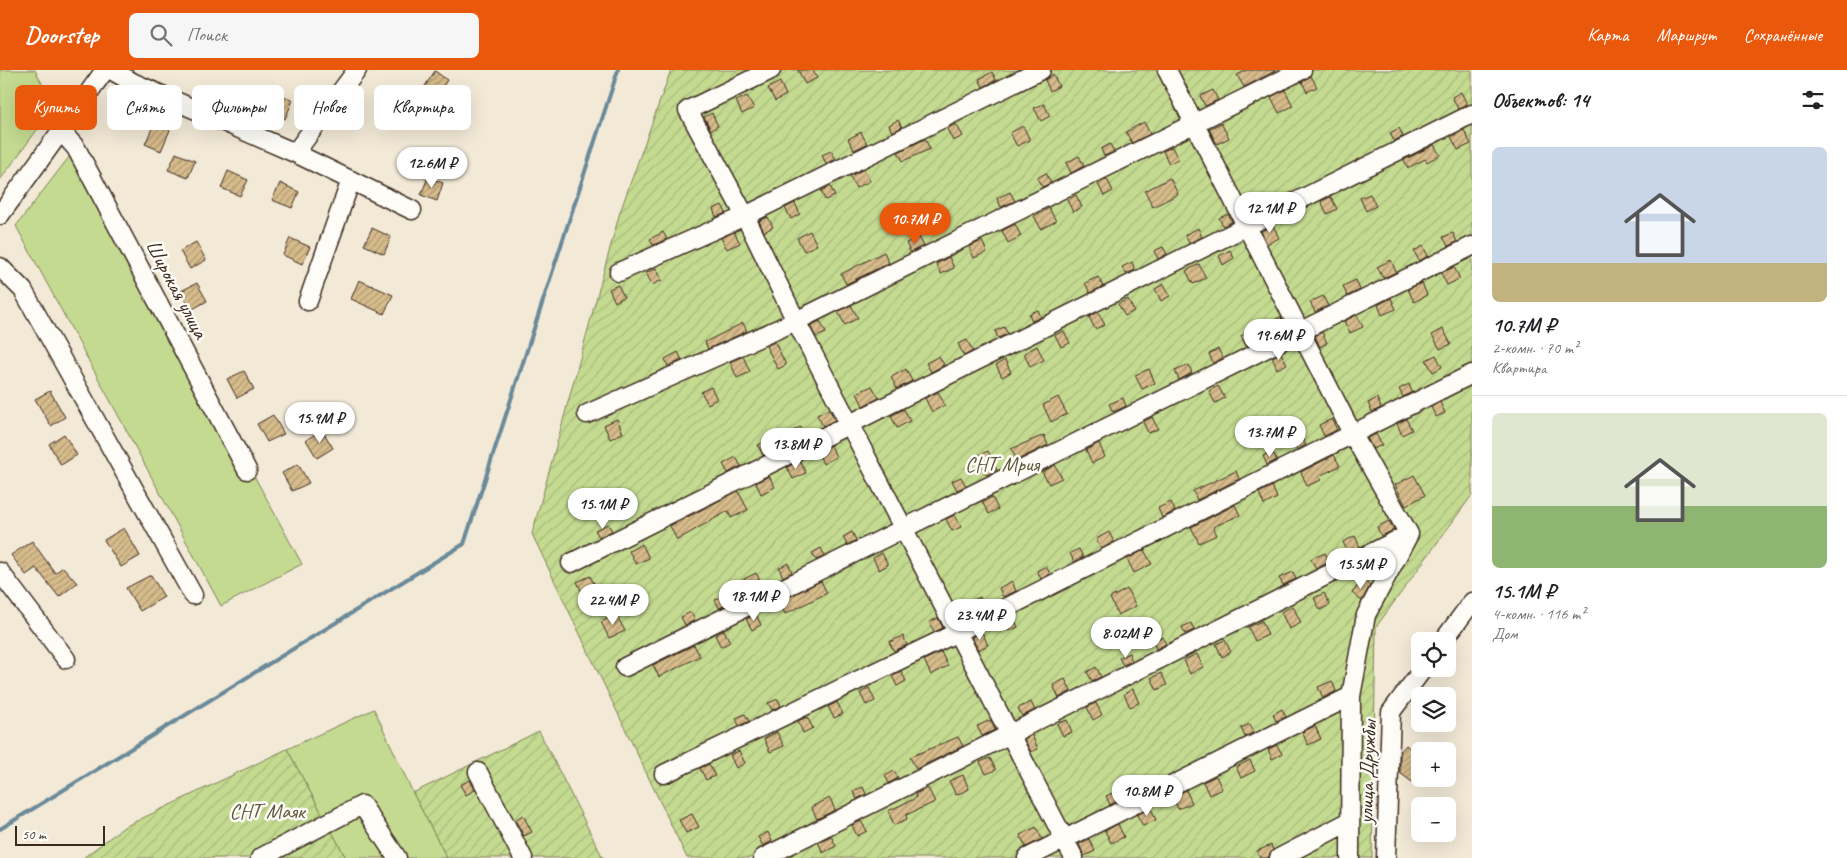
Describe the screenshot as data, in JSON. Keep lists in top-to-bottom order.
{
  "streets": {
    "street": ["Широкая улица", "улица Дружбы"]
  },
  "parks": ["СНТ Мрия", "СНТ Маяк"],
  "scale_bar": "50 m",
  "page": {
    "header": "Doorstep",
    "search": "Поиск",
    "nav": ["Карта", "Маршрут", "Сохранённые"],
    "heading": "Объектов: 14",
    "chip": [
      "Купить",
      "Снять",
      "Фильтры",
      "Новое",
      "Квартира"
    ],
    "list": [
      {
        "name": "10.7M ₽",
        "note": "2-комн. · 70 m² · Квартира"
      },
      {
        "name": "15.1M ₽",
        "note": "4-комн. · 116 m² · Дом"
      }
    ],
    "price": [
      "12.6M ₽",
      "12.1M ₽",
      "10.7M ₽",
      "19.6M ₽",
      "15.9M ₽",
      "13.7M ₽",
      "13.8M ₽",
      "15.1M ₽",
      "15.5M ₽",
      "18.1M ₽",
      "22.4M ₽",
      "23.4M ₽",
      "8.02M ₽",
      "10.8M ₽"
    ],
    "map_buttons": ["+", "−"],
    "scale": "50 m"
  }
}
